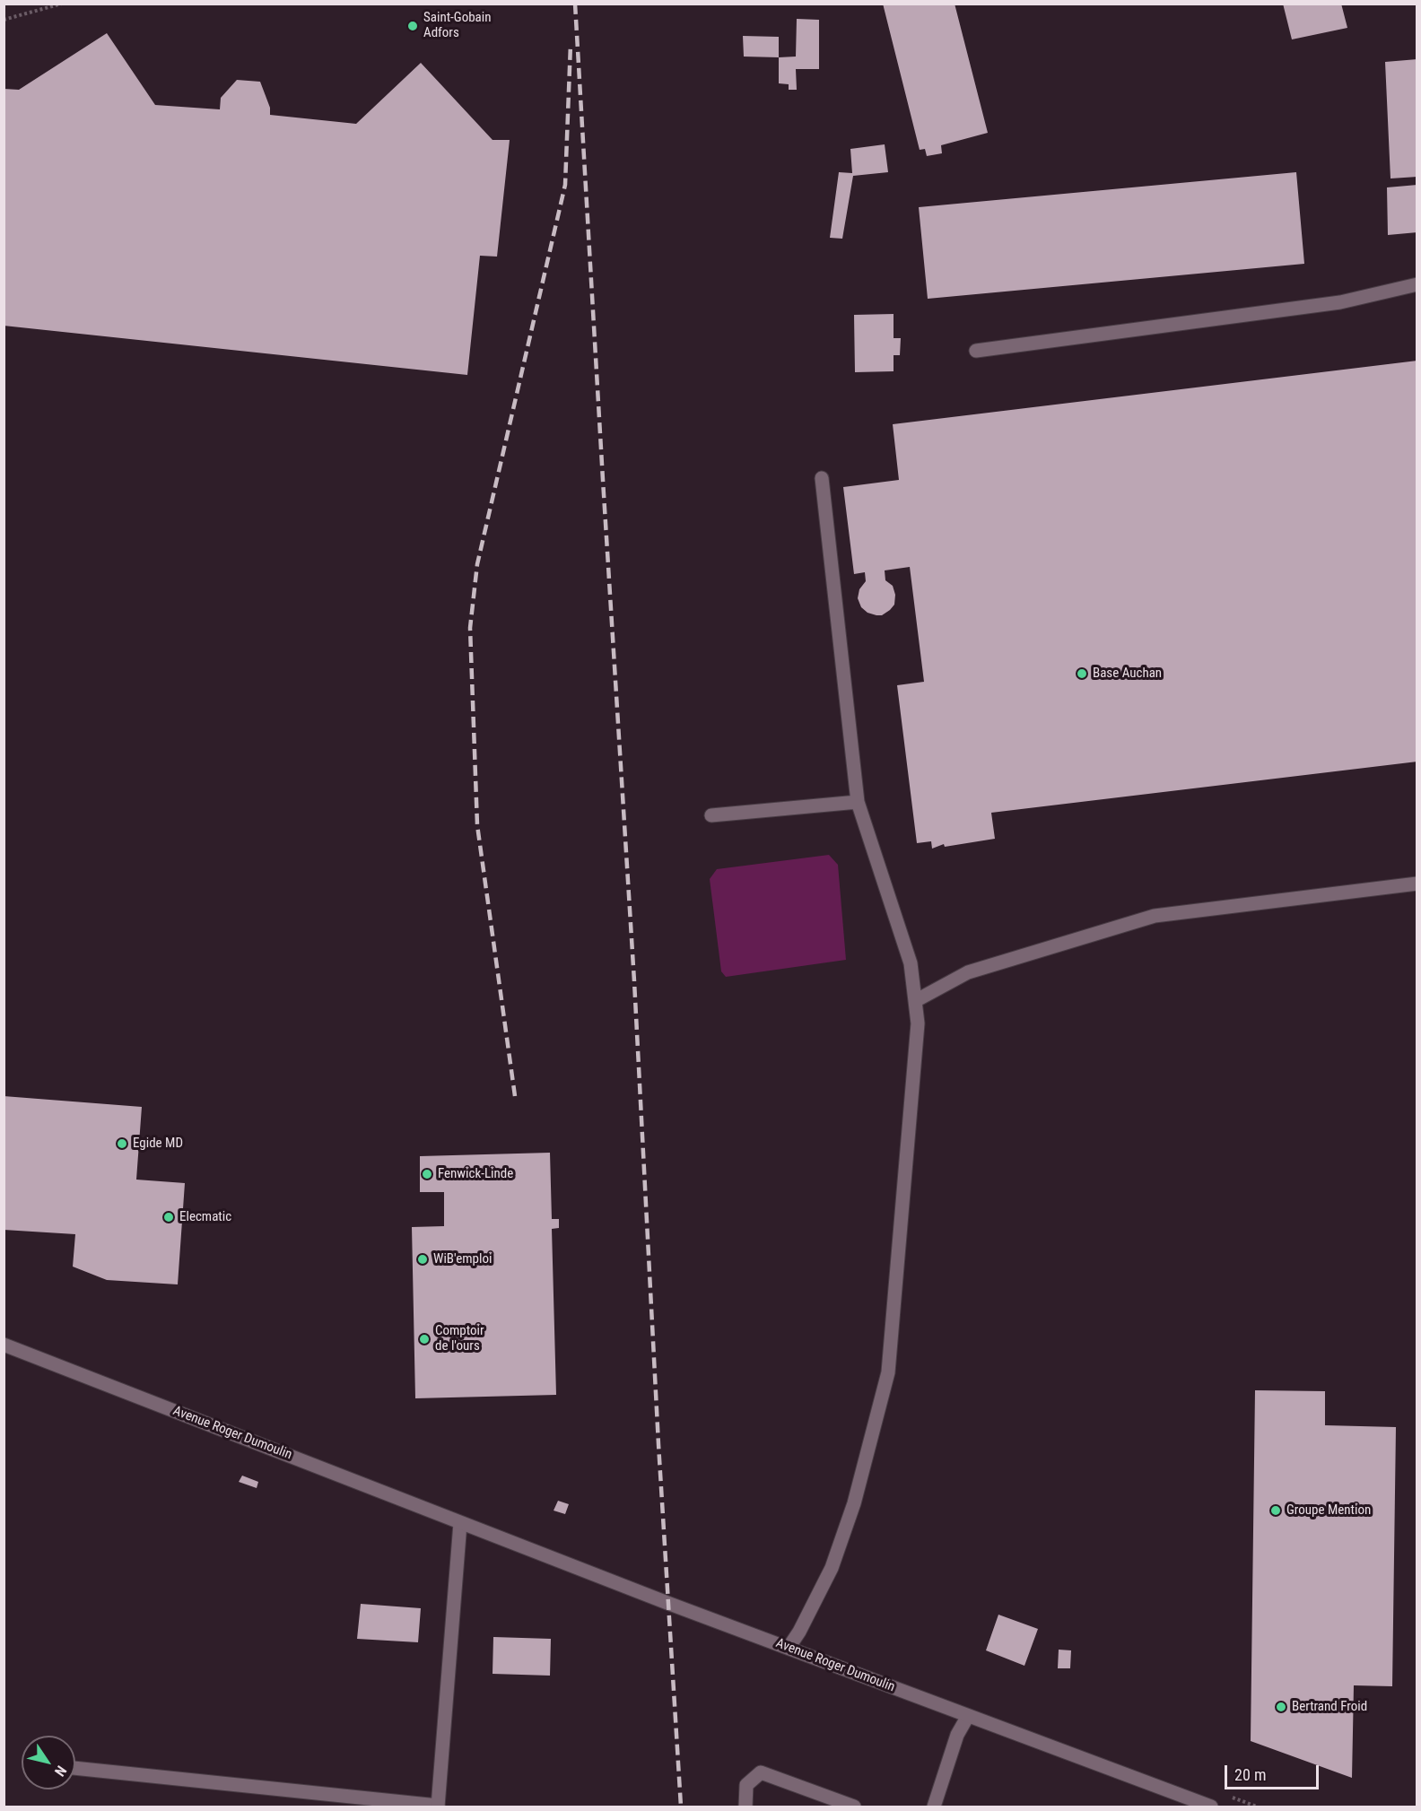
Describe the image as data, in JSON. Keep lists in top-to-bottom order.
{
  "streets": {
    "main road": ["Avenue Roger Dumoulin"]
  },
  "places": [
    "Saint-Gobain Adfors",
    "Base Auchan",
    "Egide MD",
    "Fenwick-Linde",
    "Elecmatic",
    "WiB'emploi",
    "Comptoir de l'ours",
    "Groupe Mention",
    "Bertrand Froid"
  ],
  "scale_bar": "20 m",
  "north": "bottom right"
}
